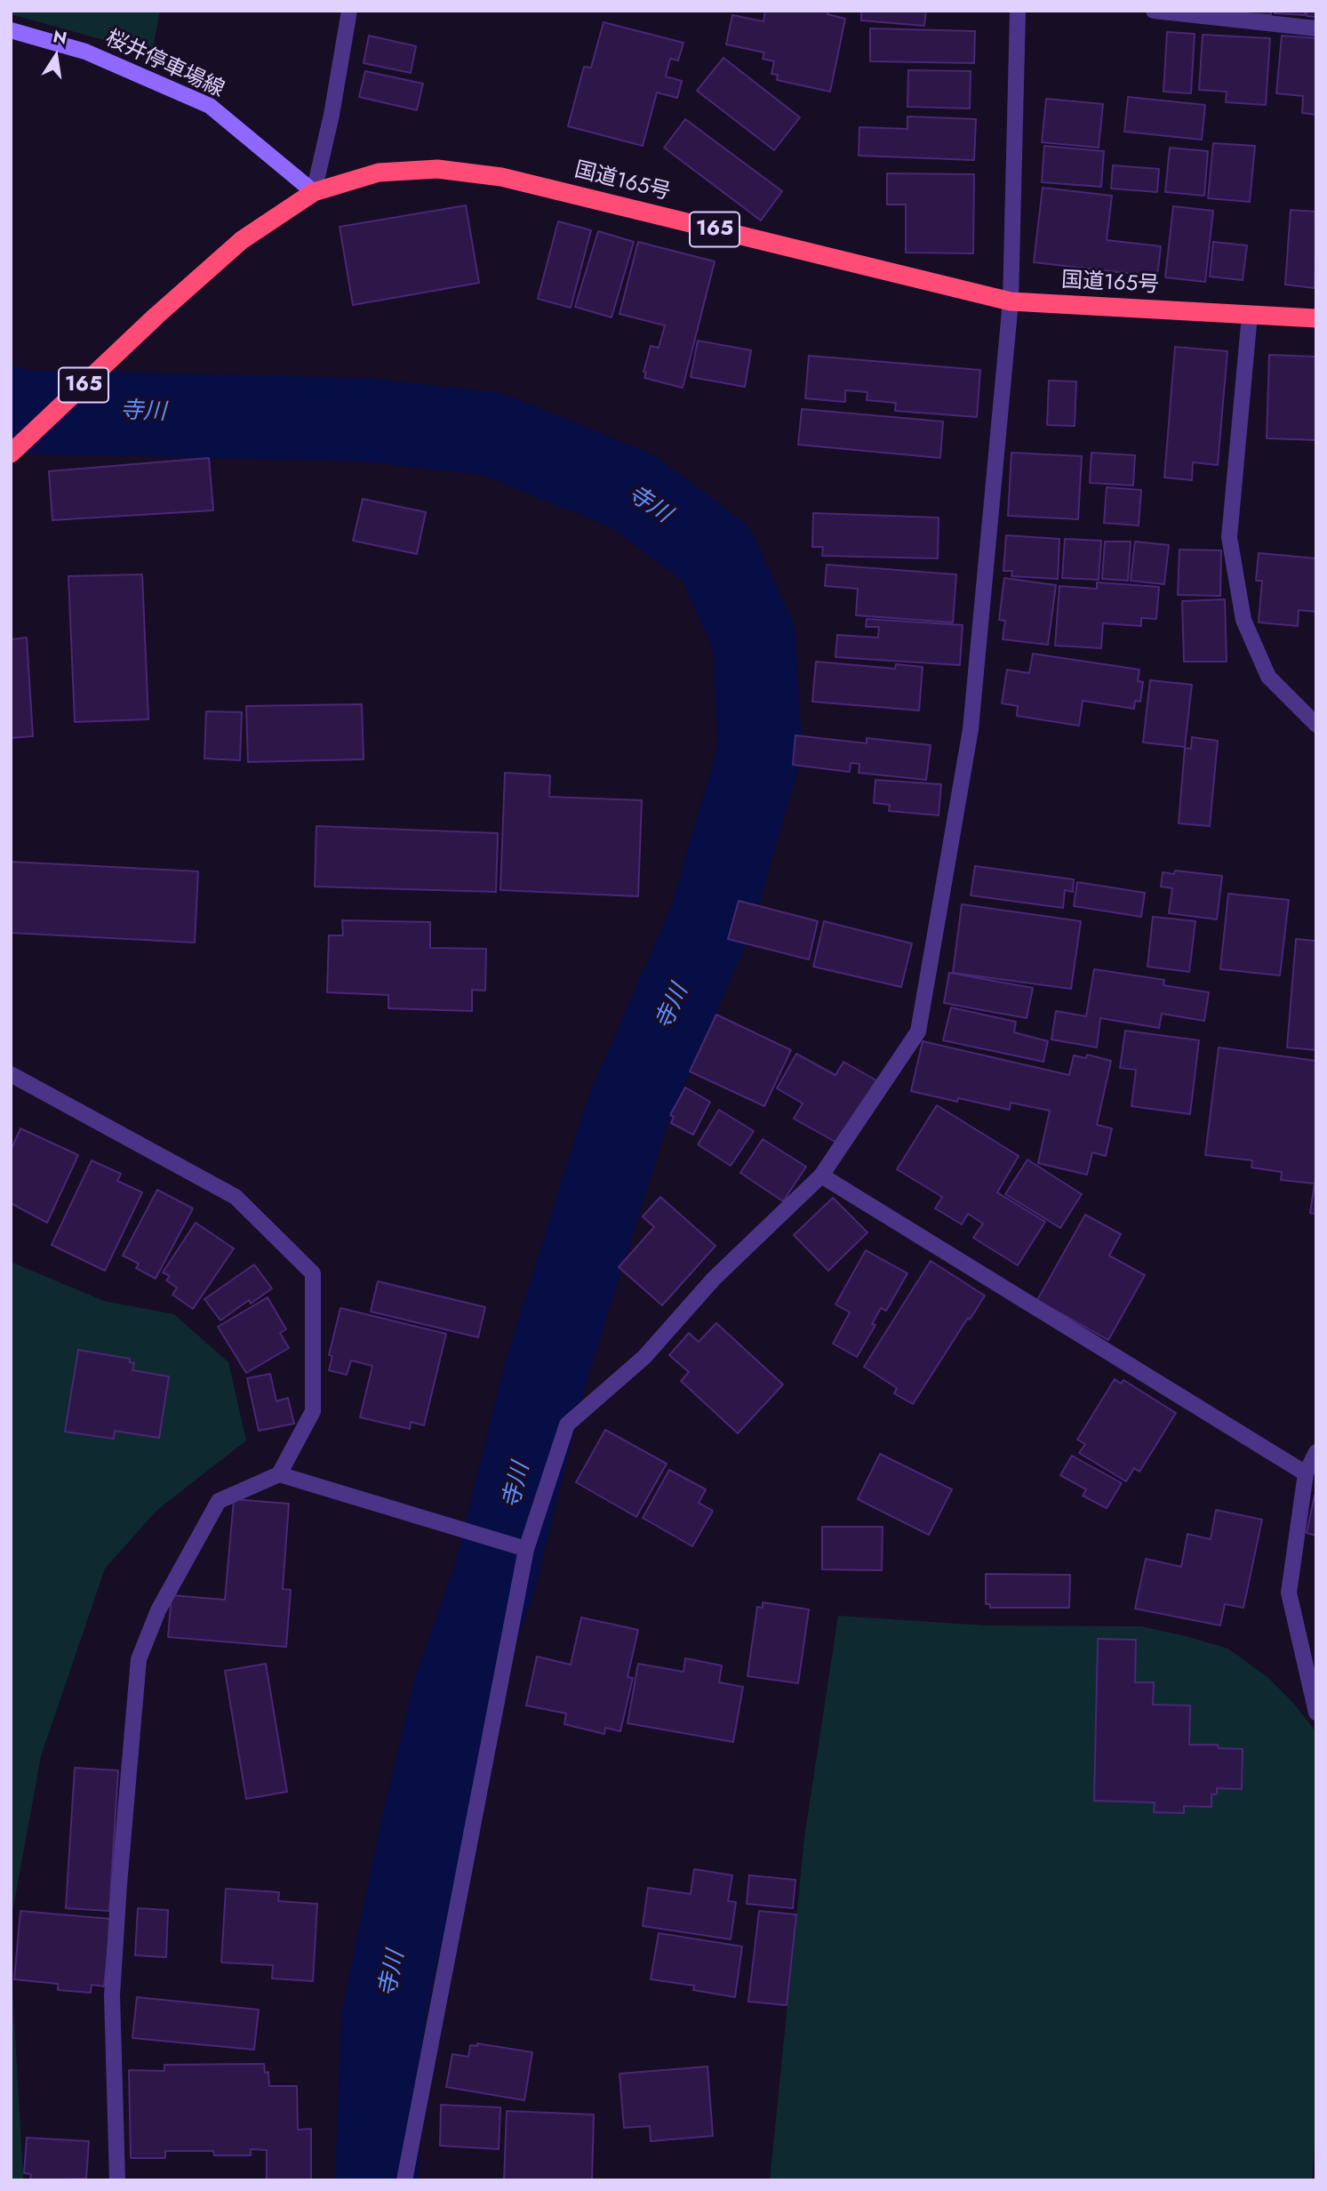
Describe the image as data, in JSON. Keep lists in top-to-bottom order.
{
  "streets": {
    "highway": ["国道165号", "165"],
    "main road": ["桜井停車場線"]
  },
  "crossings": [
    ["桜井停車場線", "国道165号"]
  ],
  "water": ["寺川"],
  "north": "top"
}
